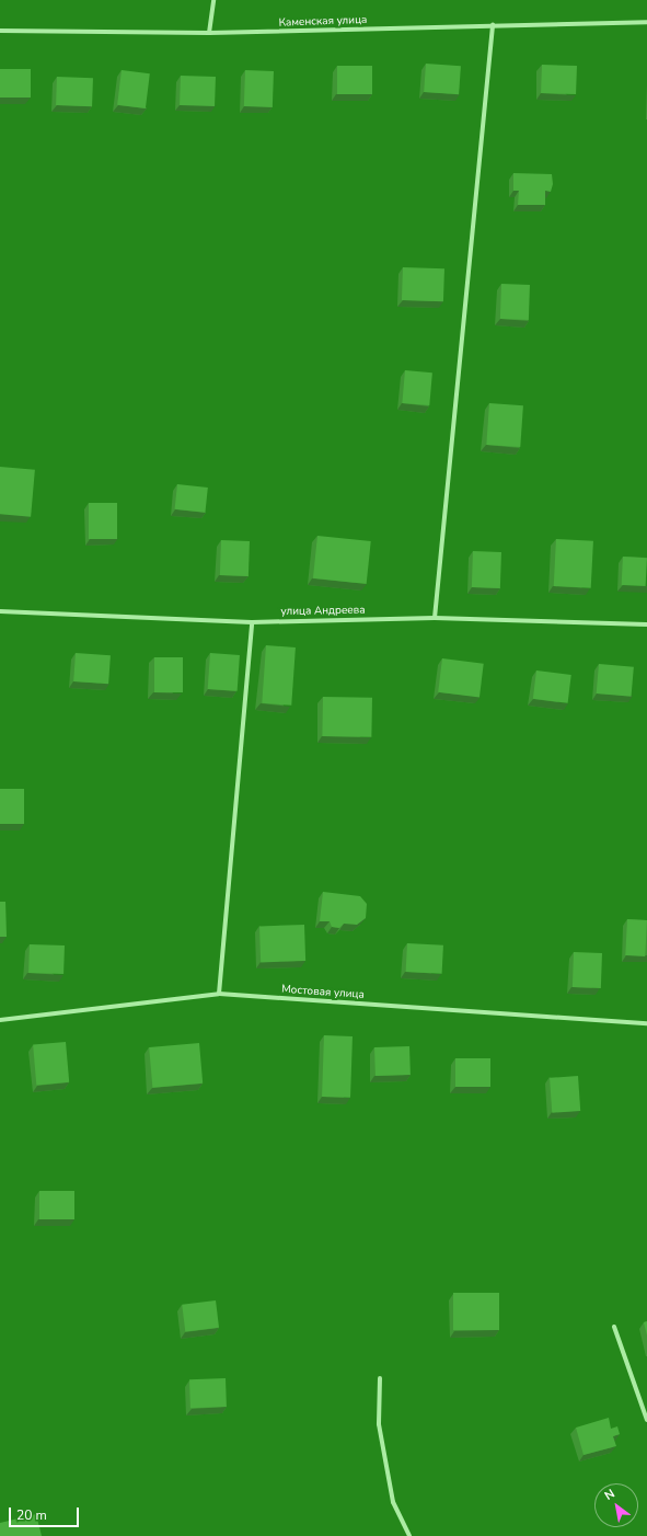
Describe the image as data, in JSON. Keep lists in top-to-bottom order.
{
  "streets": {
    "street": ["Каменская улица", "улица Андреева", "Мостовая улица"]
  },
  "scale_bar": "20 m",
  "north": "top left"
}
